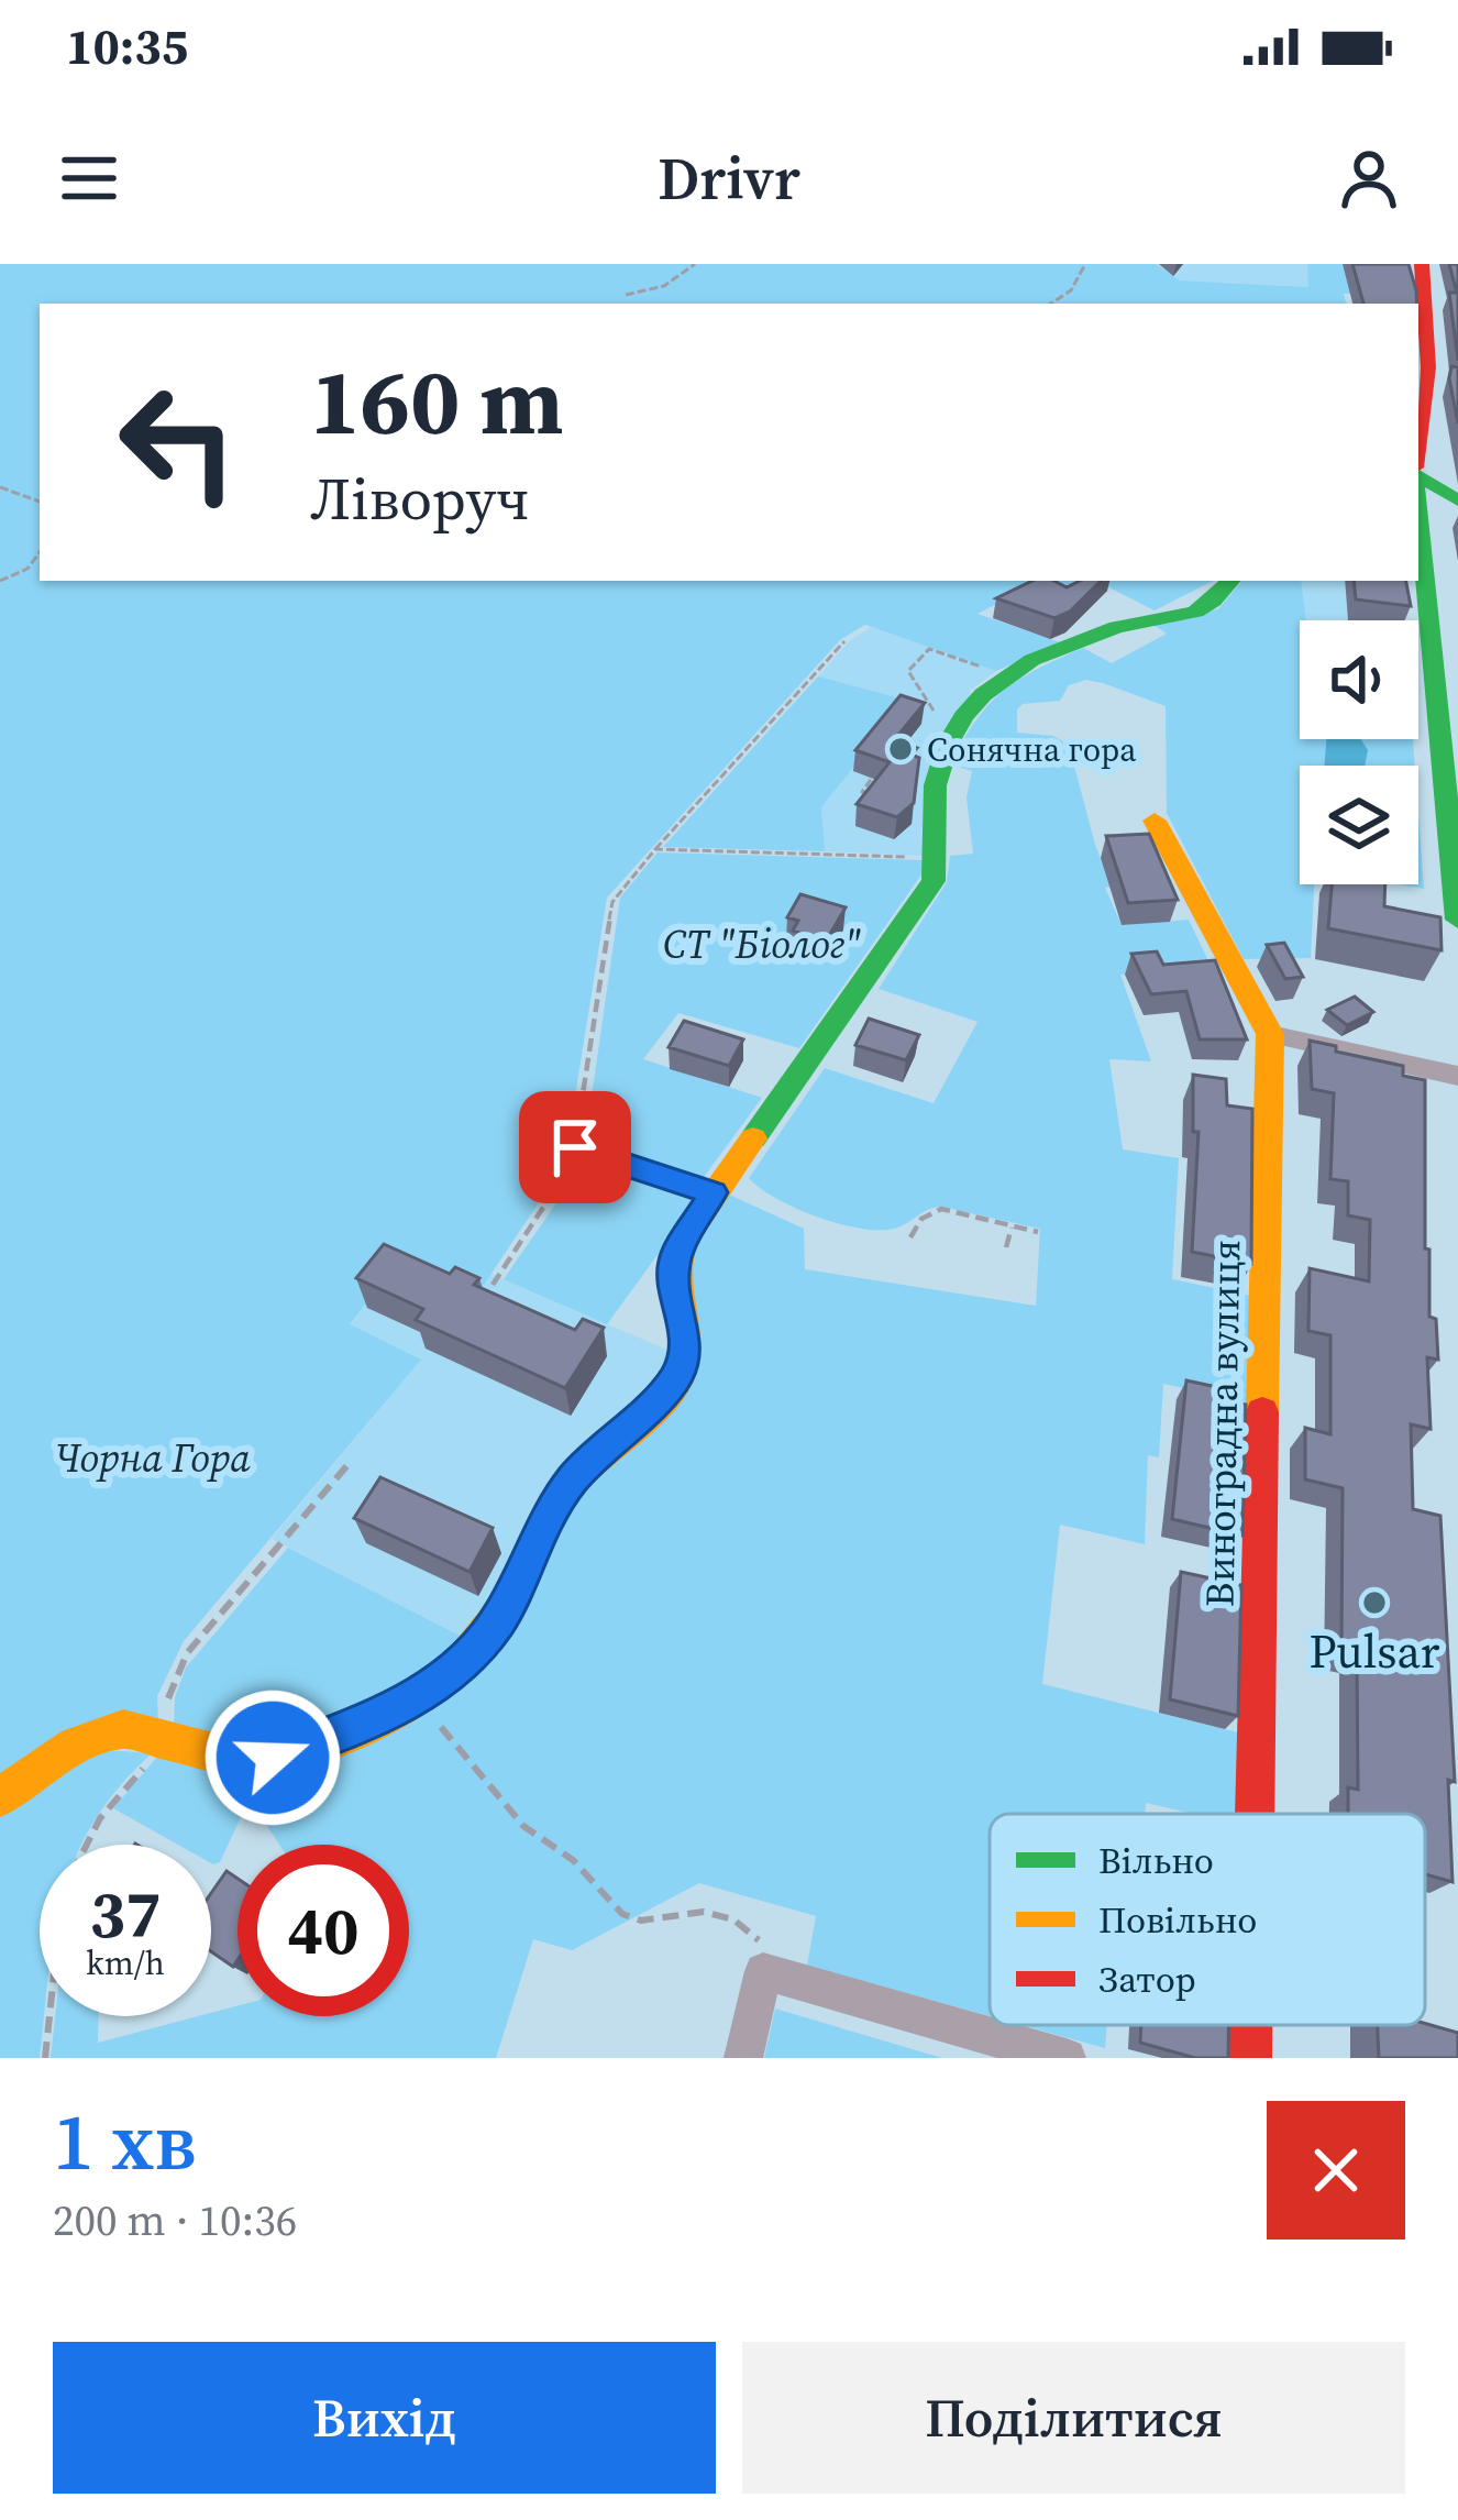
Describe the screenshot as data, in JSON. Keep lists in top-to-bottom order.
{
  "streets": {
    "main road": ["Виноградна вулиця"]
  },
  "parks": ["СТ \"Біолог\"", "Чорна Гора"],
  "places": ["Сонячна гора", "Pulsar"],
  "legend": ["Вільно", "Повільно", "Затор"],
  "page": {
    "status": "10:35",
    "header": "Drivr",
    "turn": ["160 m", "Ліворуч"],
    "speed": "37 km/h",
    "limit": "40",
    "heading": ["1 хв", "200 m · 10:36"],
    "buttons": ["Вихід", "Поділитися"]
  }
}
